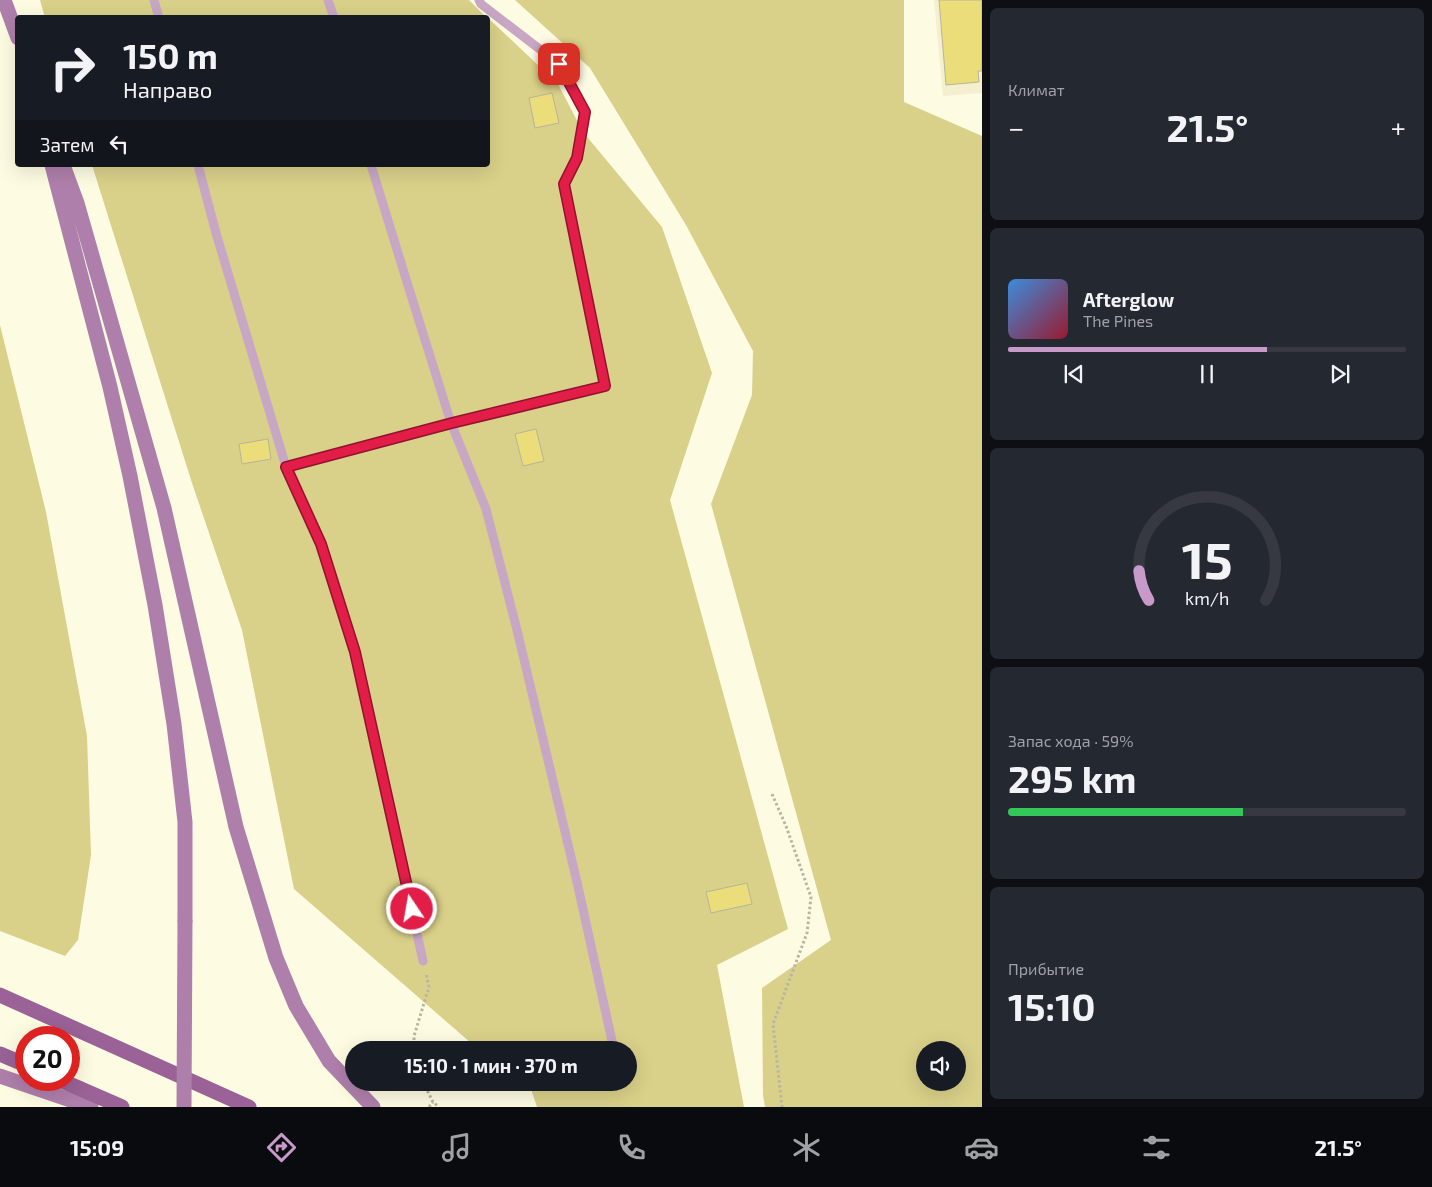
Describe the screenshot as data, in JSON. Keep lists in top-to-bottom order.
{
  "page": {
    "tile": [
      "Климат",
      ["Запас хода · 59%", "295 km"],
      ["Прибытие", "15:10"]
    ],
    "turn": ["150 m", "Направо"],
    "heat": ["−", "21.5°", "+"],
    "then": "Затем",
    "song": ["Afterglow", "The Pines"],
    "limit": "20",
    "trip": "15:10 · 1 мин · 370 m",
    "tabs": ["15:09", "21.5°"],
    "gauge": ["15", "km/h"]
  }
}
